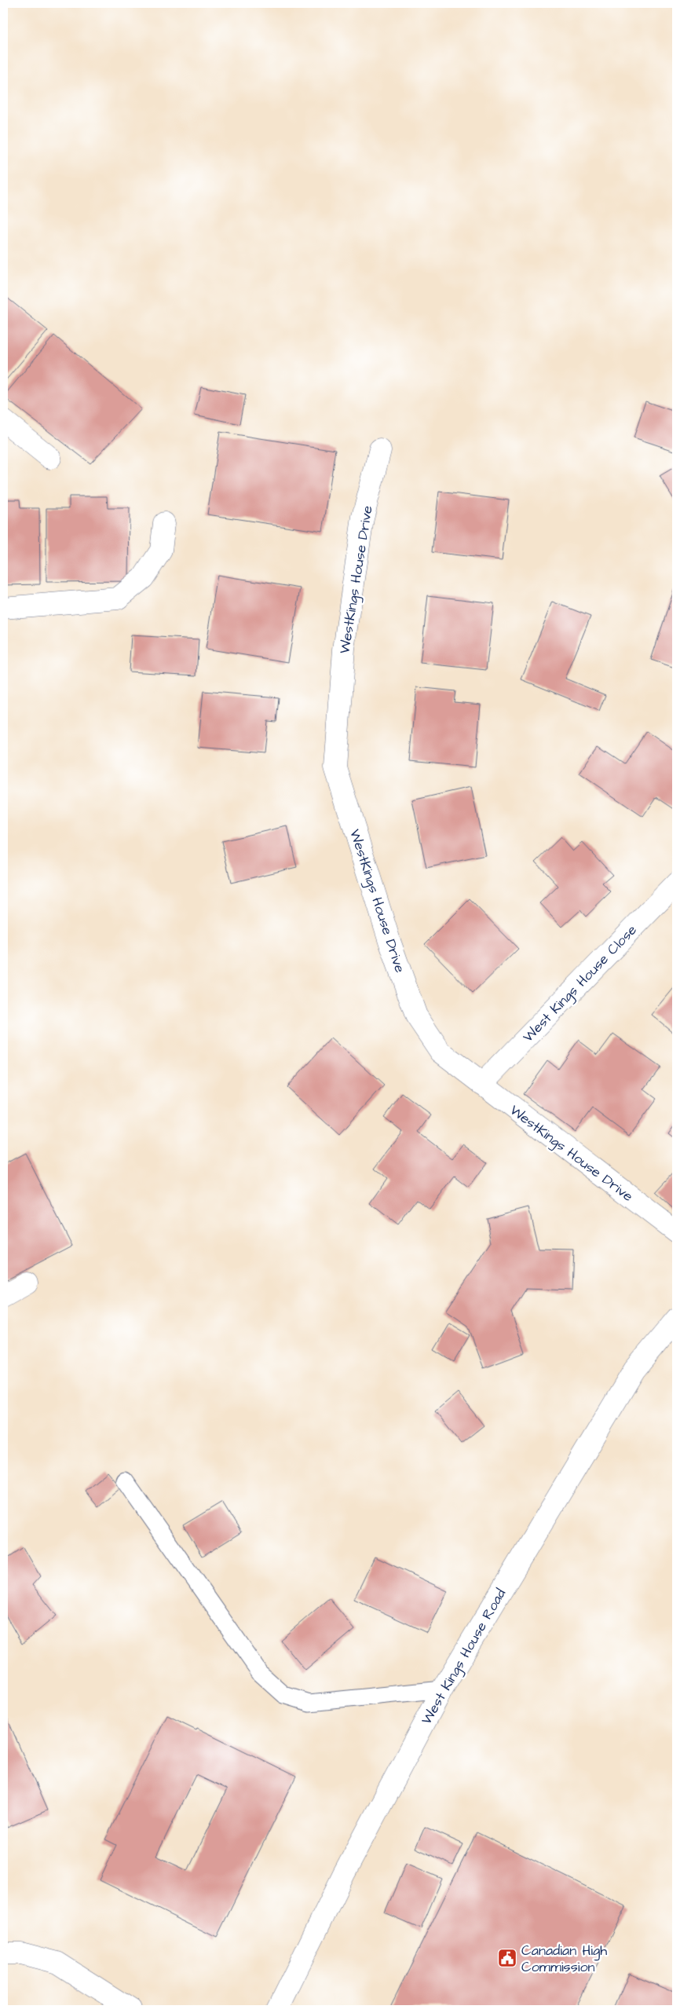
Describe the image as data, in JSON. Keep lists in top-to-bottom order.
{
  "streets": {
    "street": ["WestKings House Drive", "West Kings House Close", "West Kings House Road"]
  },
  "crossings": [
    ["WestKings House Drive", "West Kings House Close"]
  ],
  "places": {
    "public building": ["Canadian High Commission"]
  }
}
